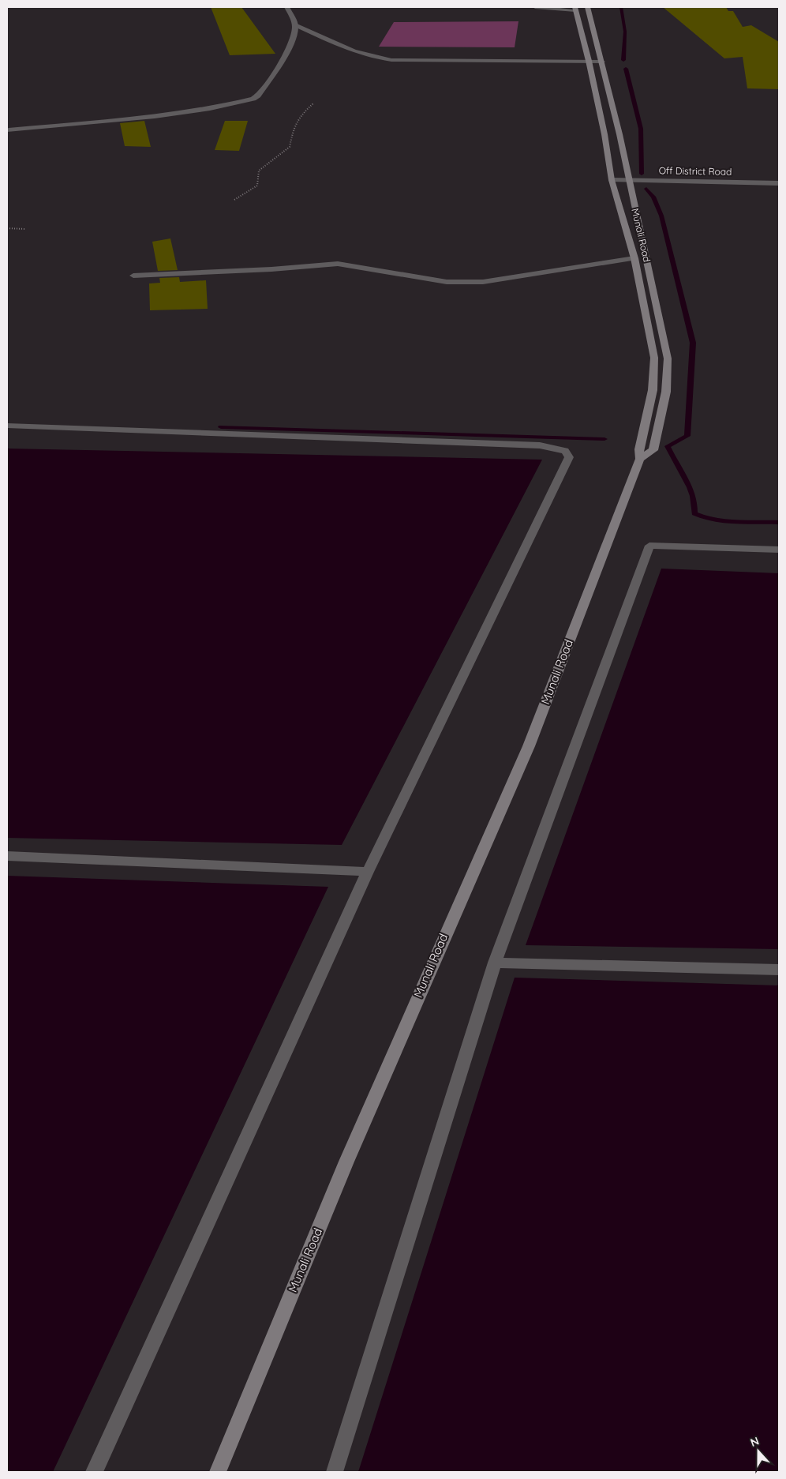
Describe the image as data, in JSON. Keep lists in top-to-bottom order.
{
  "streets": {
    "main road": ["Munali Road"],
    "street": ["Off District Road"]
  },
  "crossings": [
    ["Off District Road", "Munali Road"]
  ],
  "north": "top"
}
